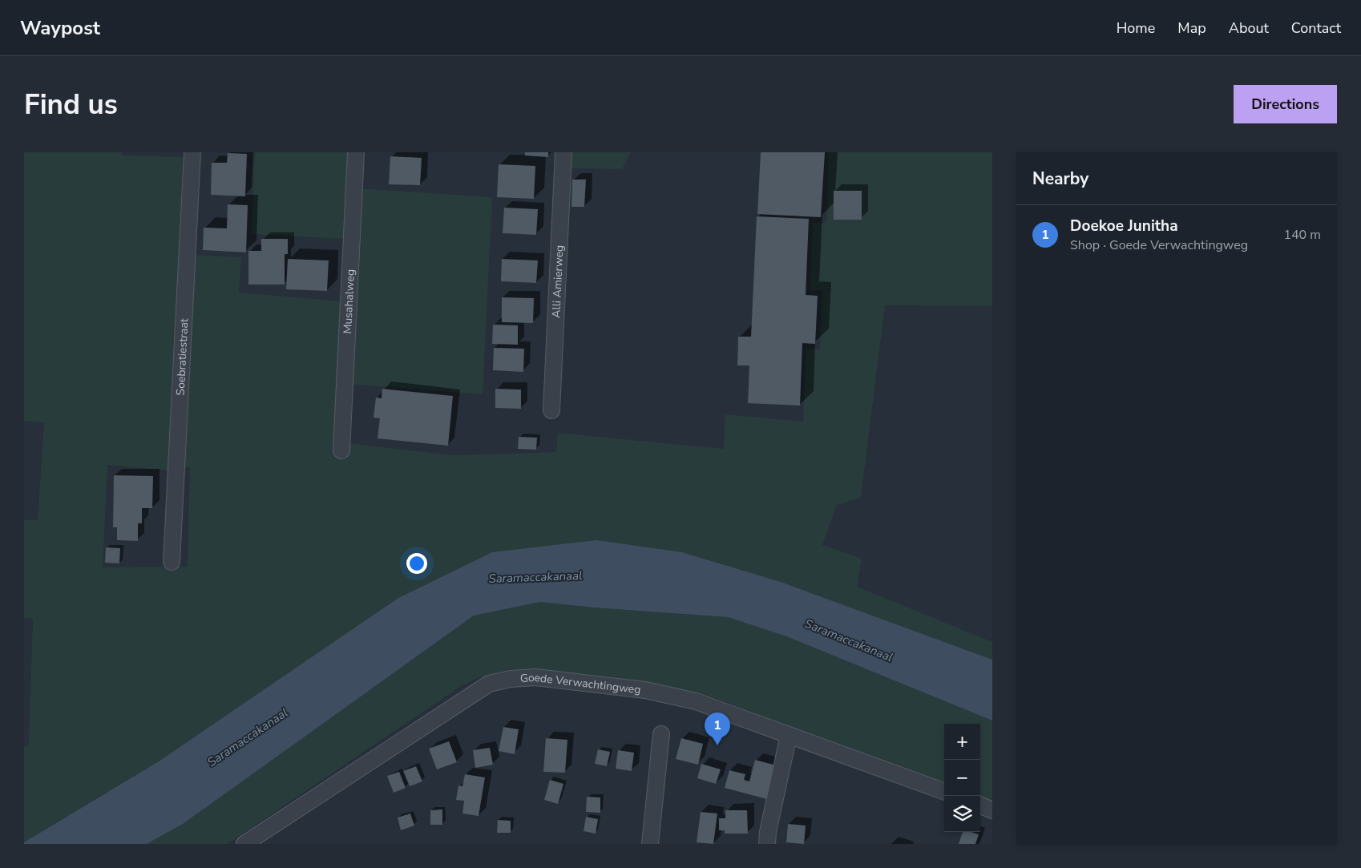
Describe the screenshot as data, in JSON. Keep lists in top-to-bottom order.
{
  "streets": {
    "street": [
      "Alli Amierweg",
      "Musahalweg",
      "Soebratiestraat",
      "Goede Verwachtingweg"
    ]
  },
  "water": ["Saramaccakanaal"],
  "page": {
    "header": "Waypost",
    "nav": [
      "Home",
      "Map",
      "About",
      "Contact"
    ],
    "buttons": "Directions",
    "title": "Find us",
    "heading": "Nearby",
    "list": [
      {
        "mark": "1",
        "name": "Doekoe Junitha",
        "note": "Shop · Goede Verwachtingweg",
        "value": "140 m"
      }
    ],
    "pins": "1",
    "map_buttons": ["+", "−"]
  }
}
